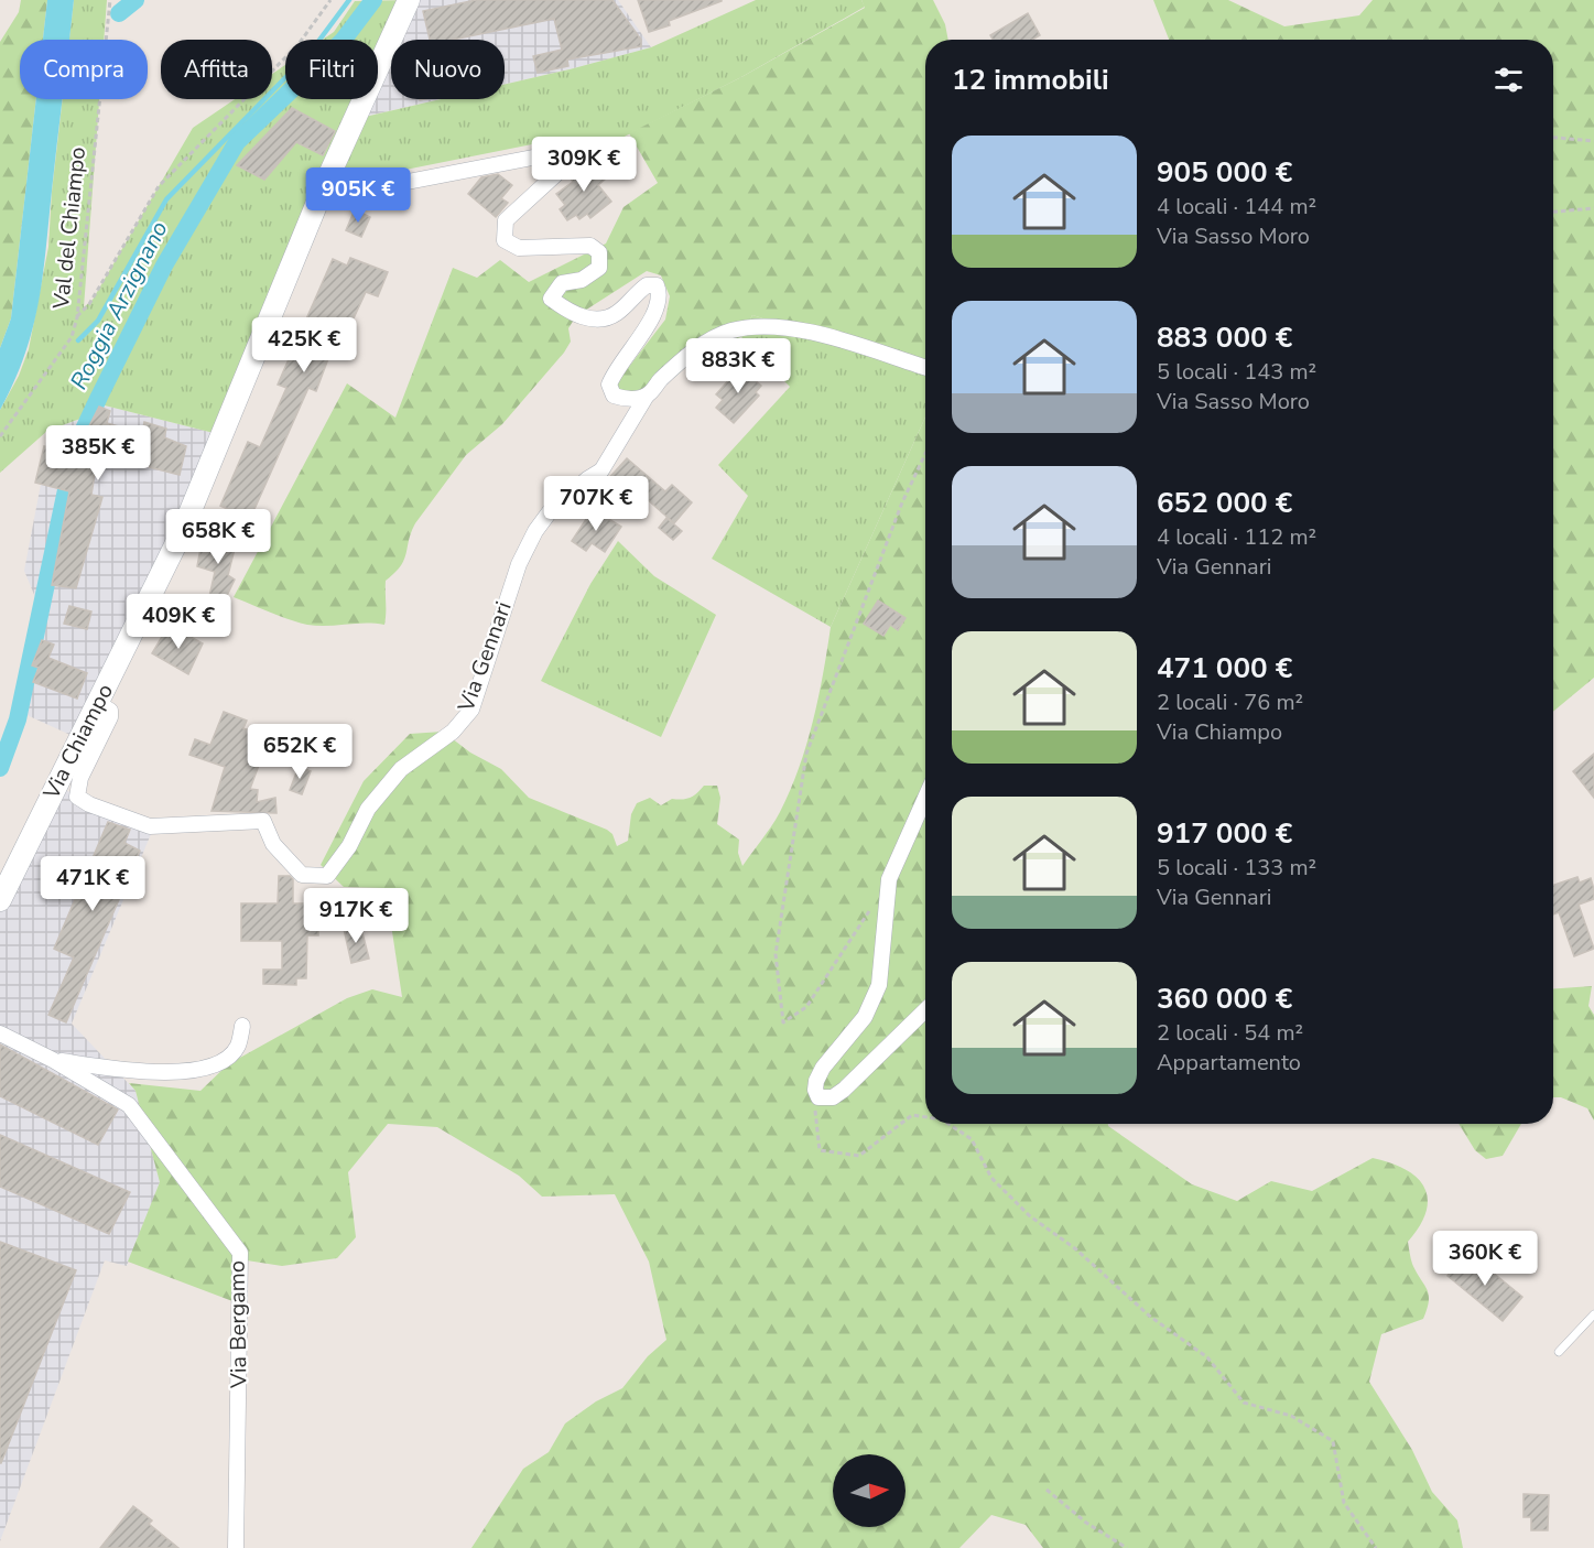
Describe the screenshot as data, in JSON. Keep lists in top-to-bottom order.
{
  "streets": {
    "main road": ["Via Chiampo"],
    "street": ["Via Gennari", "Via Bergamo"],
    "path": ["Val del Chiampo"]
  },
  "crossings": [
    ["Via Gennari", "Via Chiampo"]
  ],
  "water": ["Roggia Arzignano"],
  "north": "right",
  "page": {
    "chip": [
      "Compra",
      "Affitta",
      "Filtri",
      "Nuovo"
    ],
    "heading": "12 immobili",
    "list": [
      {
        "name": "905 000 €",
        "note": "4 locali · 144 m² · Via Sasso Moro"
      },
      {
        "name": "883 000 €",
        "note": "5 locali · 143 m² · Via Sasso Moro"
      },
      {
        "name": "652 000 €",
        "note": "4 locali · 112 m² · Via Gennari"
      },
      {
        "name": "471 000 €",
        "note": "2 locali · 76 m² · Via Chiampo"
      },
      {
        "name": "917 000 €",
        "note": "5 locali · 133 m² · Via Gennari"
      },
      {
        "name": "360 000 €",
        "note": "2 locali · 54 m² · Appartamento"
      }
    ],
    "price": [
      "309K €",
      "905K €",
      "425K €",
      "883K €",
      "385K €",
      "707K €",
      "658K €",
      "409K €",
      "652K €",
      "471K €",
      "917K €",
      "360K €"
    ]
  }
}
